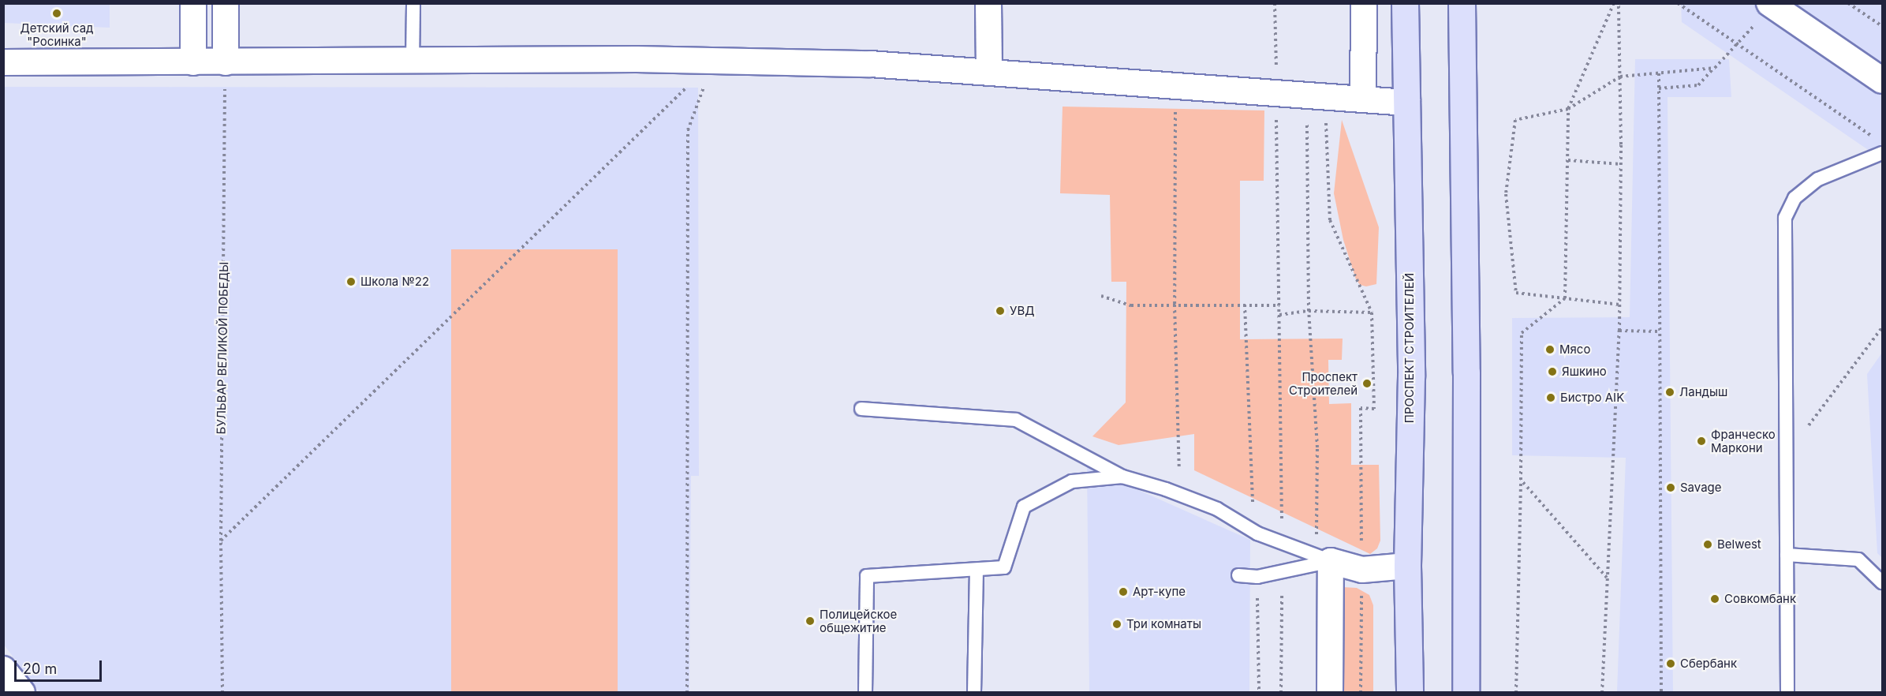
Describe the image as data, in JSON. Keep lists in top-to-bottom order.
{
  "streets": {
    "main road": ["ПРОСПЕКТ СТРОИТЕЛЕЙ"],
    "path": ["БУЛЬВАР ВЕЛИКОЙ ПОБЕДЫ"]
  },
  "places": [
    "Детский сад \"Росинка\"",
    "Школа №22",
    "УВД",
    "Мясо",
    "Яшкино",
    "Проспект Строителей",
    "Ландыш",
    "Бистро AIK",
    "Франческо Маркони",
    "Savage",
    "Belwest",
    "Арт-купе",
    "Совкомбанк",
    "Полицейское общежитие",
    "Три комнаты",
    "Сбербанк"
  ],
  "scale_bar": "20 m"
}
